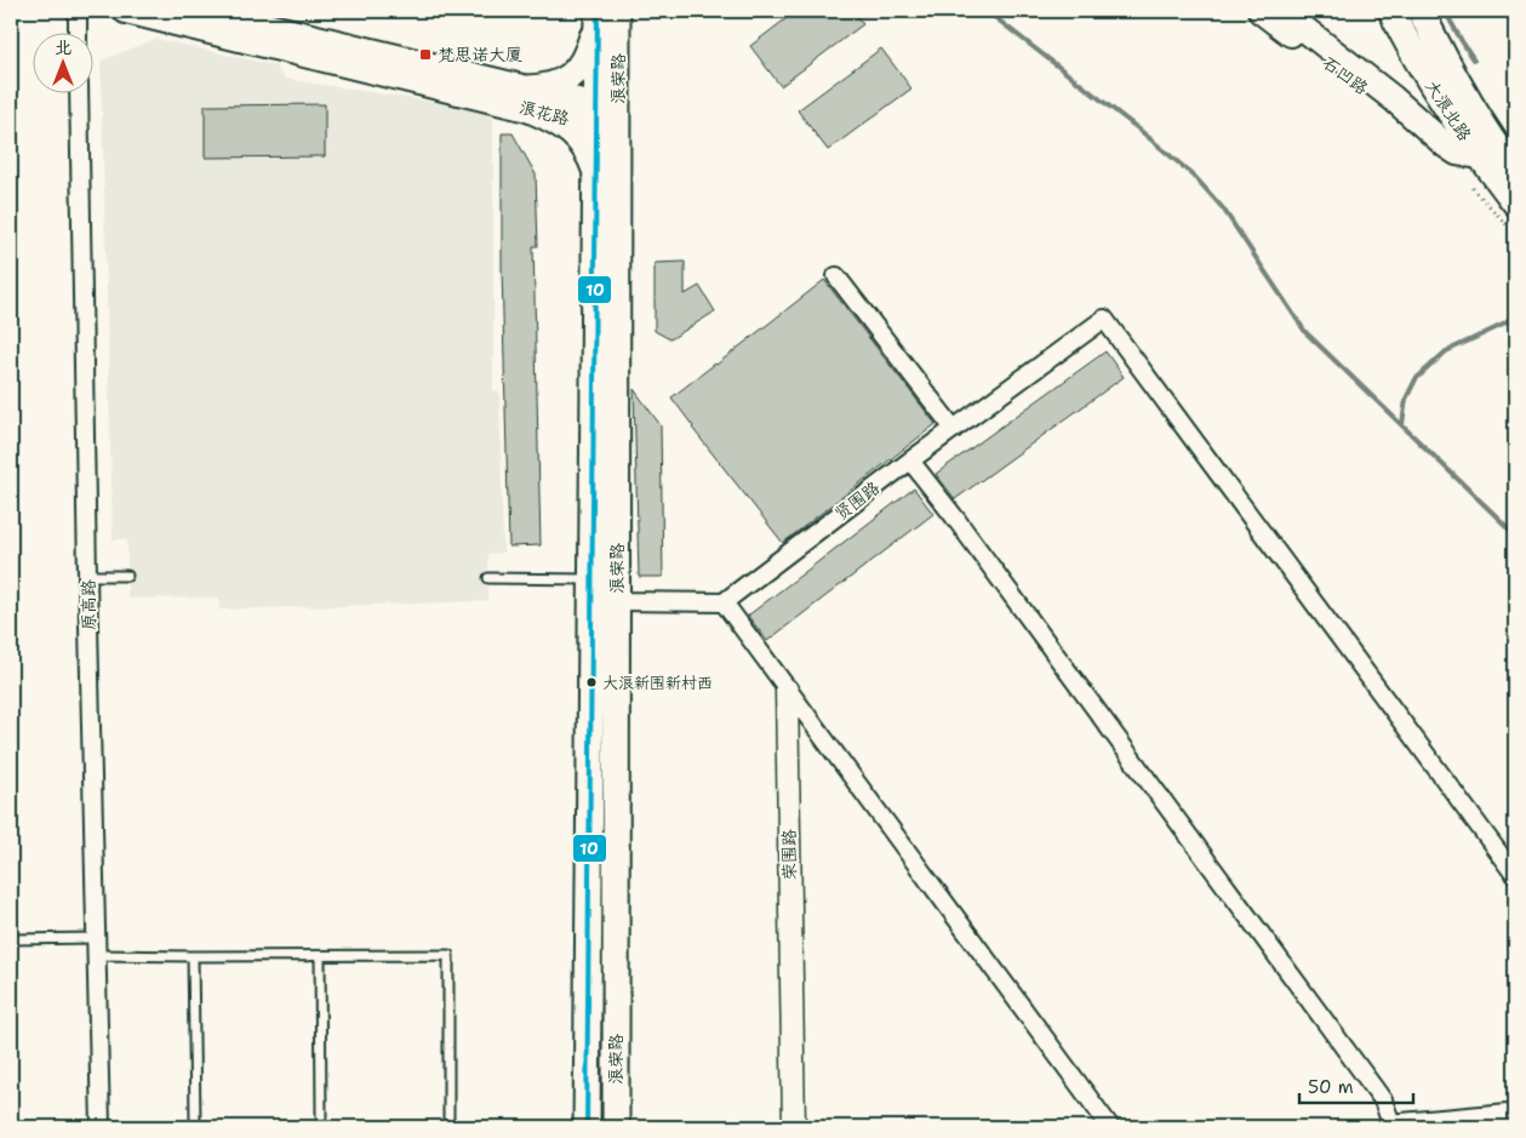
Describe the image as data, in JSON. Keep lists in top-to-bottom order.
{
  "streets": {
    "main road": [
      "石凹路",
      "浪荣路",
      "大浪北路",
      "浪花路"
    ],
    "street": ["贤围路", "原高路", "荣围路"]
  },
  "crossings": [
    ["石凹路", "大浪北路"],
    ["浪荣路", "浪花路"]
  ],
  "places": {
    "transit": ["梵思诺大厦"],
    "other": ["大浪新围新村西"]
  },
  "lines": ["transit line 10"],
  "scale_bar": "50 m",
  "north": "top"
}
